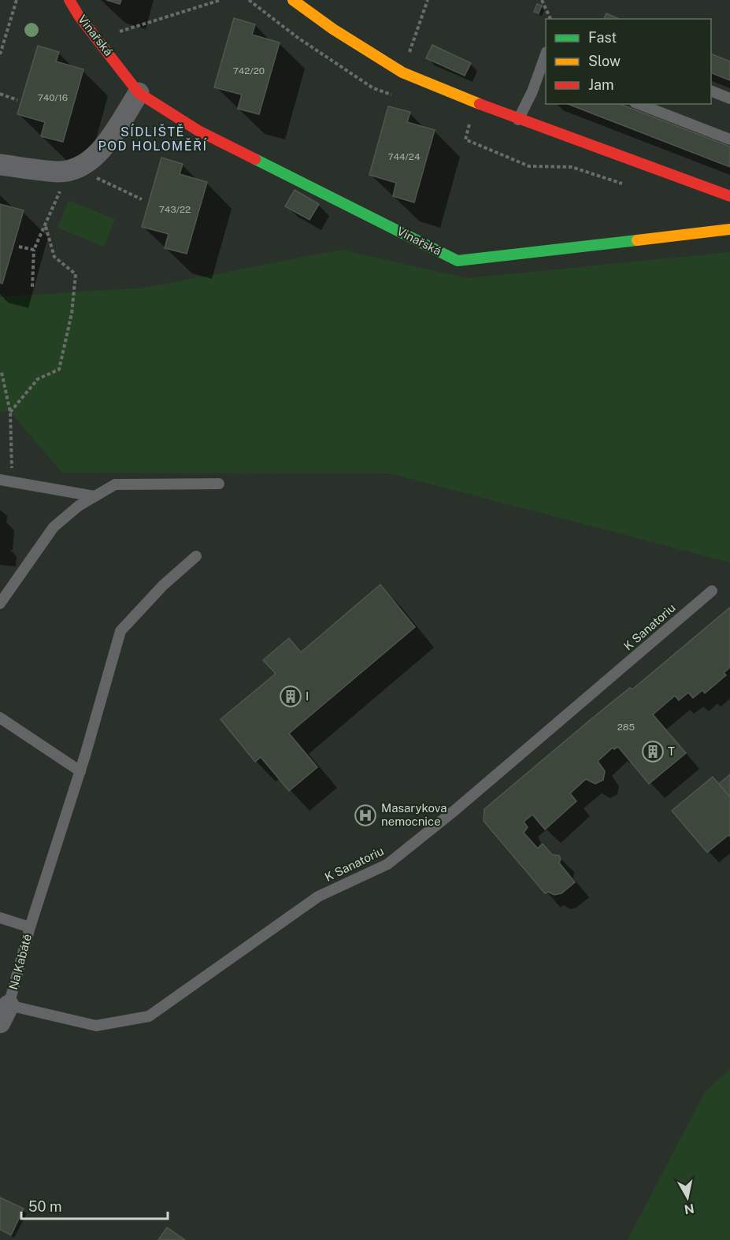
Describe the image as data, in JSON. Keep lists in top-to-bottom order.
{
  "streets": {
    "street": ["Vinařská"],
    "lane": ["K Sanatoriu", "Na Kabátě"]
  },
  "crossings": [
    ["K Sanatoriu", "Na Kabátě"]
  ],
  "districts": ["SÍDLIŠTĚ POD HOLOMĚŘÍ"],
  "places": {
    "building": ["I", "T"],
    "hospital": ["Masarykova nemocnice"]
  },
  "house_numbers": [
    "742/20",
    "740/16",
    "744/24",
    "743/22",
    "285"
  ],
  "legend": ["Fast", "Slow", "Jam"],
  "scale_bar": "50 m",
  "north": "bottom"
}
